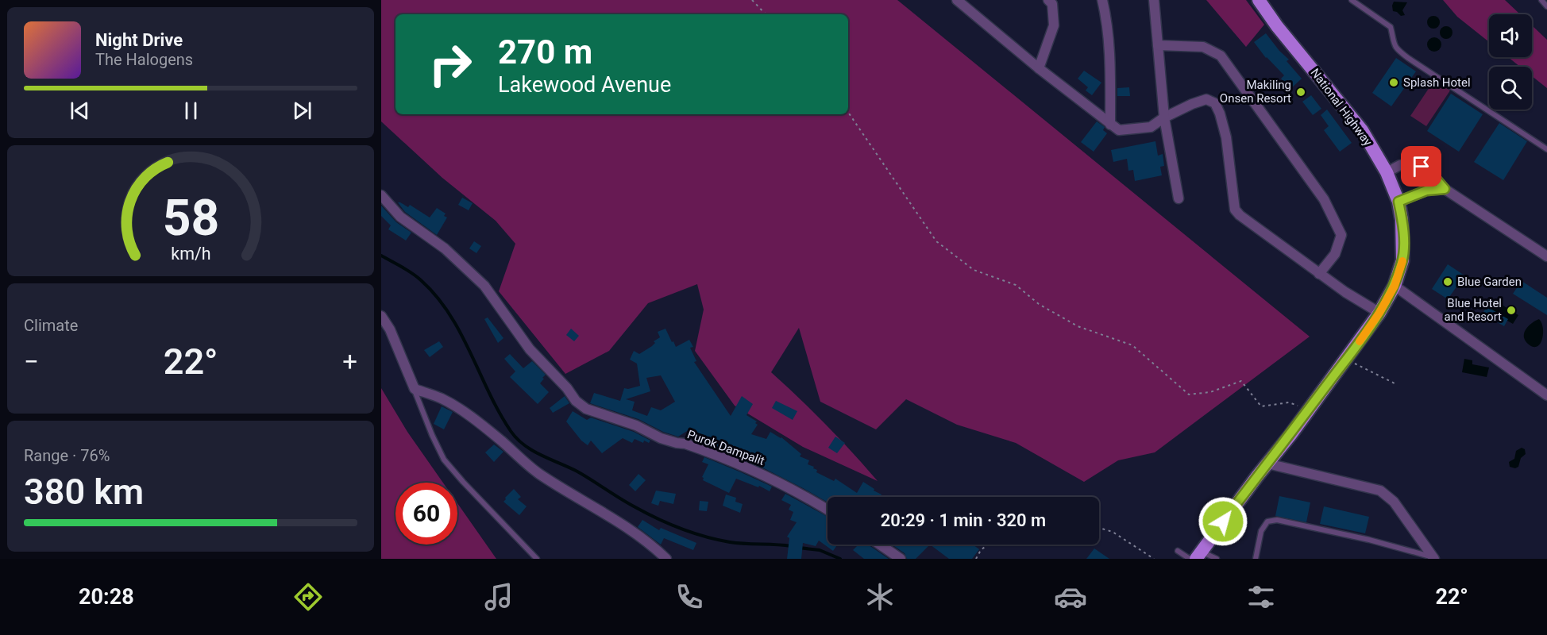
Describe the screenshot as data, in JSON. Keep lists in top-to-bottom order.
{
  "streets": {
    "main road": ["National Highway"],
    "street": ["Purok Dampalit"]
  },
  "places": [
    "Splash Hotel",
    "Makiling Onsen Resort",
    "Blue Garden",
    "Blue Hotel and Resort"
  ],
  "page": {
    "turn": ["270 m", "Lakewood Avenue"],
    "song": ["Night Drive", "The Halogens"],
    "tile": [
      "Climate",
      ["Range · 76%", "380 km"]
    ],
    "heat": ["−", "22°", "+"],
    "limit": "60",
    "trip": "20:29 · 1 min · 320 m",
    "tabs": ["20:28", "22°"],
    "gauge": ["58", "km/h"]
  }
}
